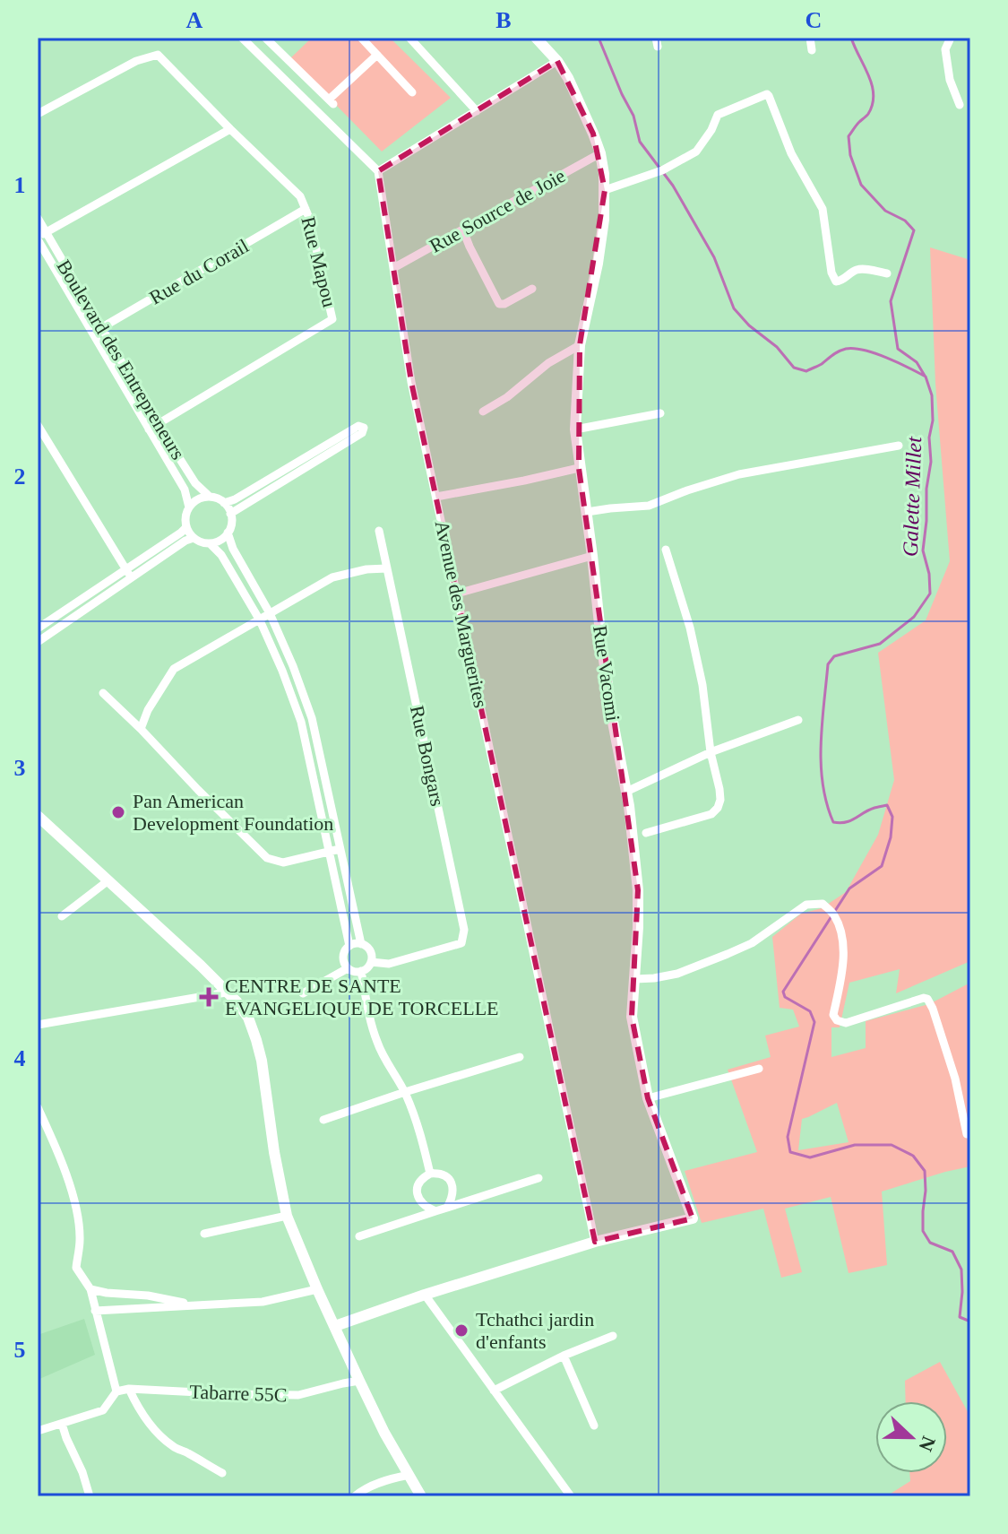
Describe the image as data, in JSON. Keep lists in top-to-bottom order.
{
  "streets": {
    "street": [
      "Rue Source de Joie",
      "Rue Mapou",
      "Rue du Corail",
      "Boulevard des Entrepreneurs",
      "Avenue des Marguerites",
      "Rue Vacomi",
      "Rue Bongars",
      "Tabarre 55C"
    ]
  },
  "crossings": [
    ["Rue Source de Joie", "Avenue des Marguerites"],
    ["Rue Source de Joie", "Rue Vacomi"],
    ["Rue Mapou", "Rue du Corail"],
    ["Rue Mapou", "Boulevard des Entrepreneurs"],
    ["Rue du Corail", "Boulevard des Entrepreneurs"],
    ["Avenue des Marguerites", "Rue Vacomi"]
  ],
  "water": ["Galette Millet"],
  "places": {
    "other": ["Pan American Development Foundation", "Tchathci jardin d'enfants"],
    "health": ["CENTRE DE SANTE EVANGELIQUE DE TORCELLE"]
  },
  "north": "right",
  "grid": {
    "columns": ["A", "B", "C"],
    "rows": [
      "1",
      "2",
      "3",
      "4",
      "5"
    ]
  }
}
